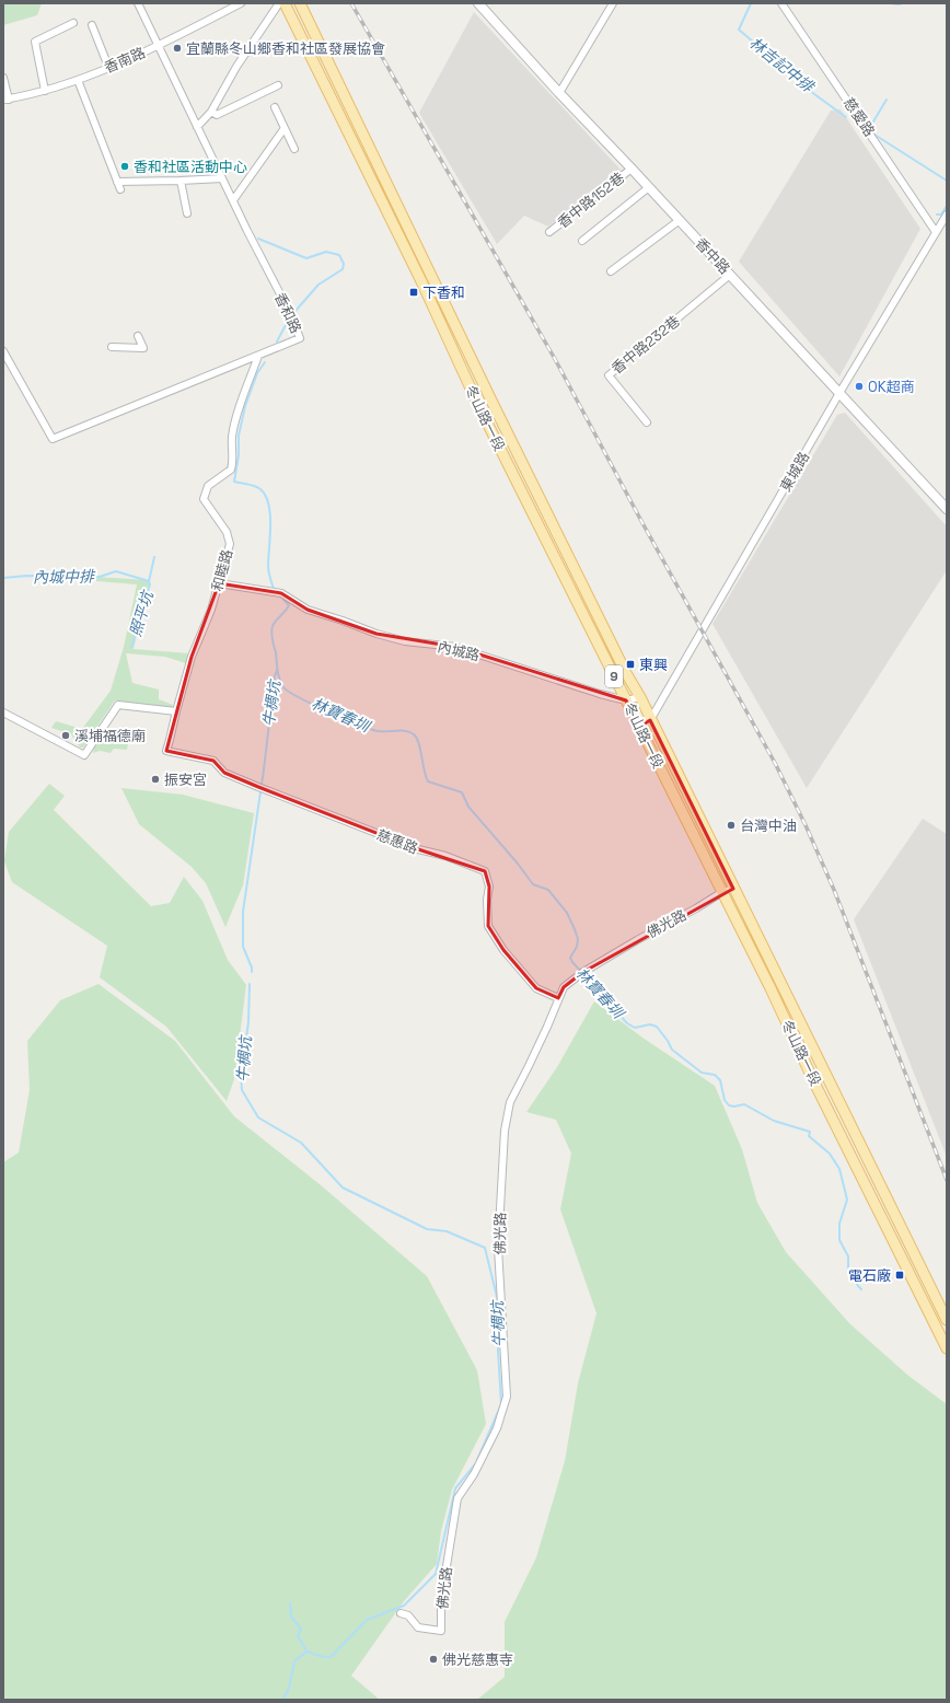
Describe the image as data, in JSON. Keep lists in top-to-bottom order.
{
  "streets": {
    "main road": ["冬山路一段", "9"],
    "street": [
      "香南路",
      "慈愛路",
      "香中路152巷",
      "香中路",
      "香和路",
      "香中路232巷",
      "東城路",
      "和睦路",
      "內城路",
      "慈惠路",
      "佛光路"
    ]
  },
  "crossings": [
    ["香南路", "香和路"],
    ["慈愛路", "東城路"],
    ["香中路152巷", "香中路"],
    ["香中路", "香中路232巷"],
    ["香中路", "東城路"],
    ["香和路", "和睦路"],
    ["冬山路一段", "東城路"],
    ["冬山路一段", "內城路"],
    ["冬山路一段", "佛光路"],
    ["和睦路", "內城路"],
    ["和睦路", "慈惠路"],
    ["慈惠路", "佛光路"]
  ],
  "water": [
    "林吉記中排",
    "內城中排",
    "照平坑",
    "牛椆坑",
    "林寶春圳"
  ],
  "places": {
    "other": [
      "宜蘭縣冬山鄉香和社區發展協會",
      "香和社區活動中心",
      "OK超商",
      "溪埔福德廟",
      "振安宮",
      "台灣中油",
      "佛光慈惠寺"
    ],
    "transit": ["下香和", "東興", "電石廠"]
  }
}
